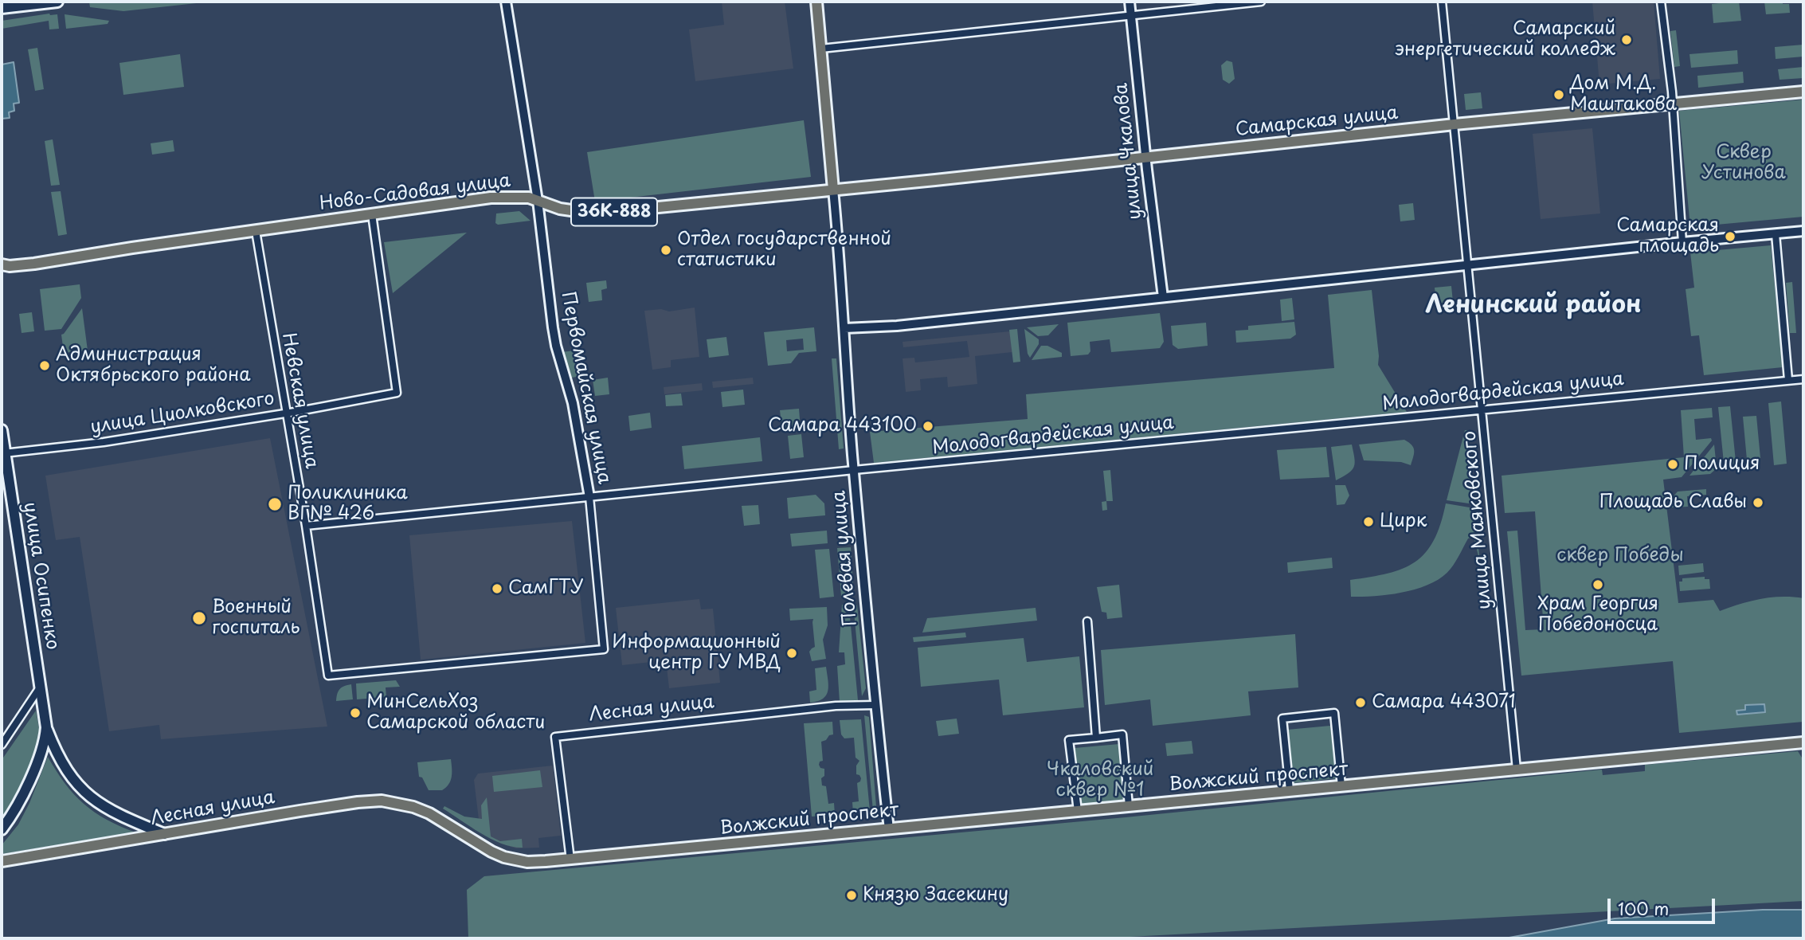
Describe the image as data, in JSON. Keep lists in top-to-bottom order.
{
  "streets": {
    "main road": [
      "Самарская улица",
      "Ново-Садовая улица",
      "36К-888",
      "улица Осипенко",
      "Лесная улица",
      "Волжский проспект"
    ],
    "street": [
      "улица Чкалова",
      "Первомайская улица",
      "Молодогвардейская улица",
      "Невская улица",
      "улица Циолковского",
      "улица Маяковского",
      "Полевая улица"
    ]
  },
  "crossings": [
    ["Самарская улица", "улица Чкалова"],
    ["Самарская улица", "Ново-Садовая улица"],
    ["Самарская улица", "улица Маяковского"],
    ["Самарская улица", "Полевая улица"],
    ["Ново-Садовая улица", "Первомайская улица"],
    ["Ново-Садовая улица", "Невская улица"],
    ["Ново-Садовая улица", "улица Циолковского"],
    ["Ново-Садовая улица", "Полевая улица"],
    ["Первомайская улица", "Молодогвардейская улица"],
    ["Первомайская улица", "Невская улица"],
    ["Молодогвардейская улица", "Невская улица"],
    ["Молодогвардейская улица", "улица Маяковского"],
    ["Молодогвардейская улица", "Полевая улица"],
    ["Невская улица", "улица Циолковского"],
    ["улица Циолковского", "улица Осипенко"],
    ["улица Маяковского", "Волжский проспект"],
    ["Полевая улица", "Лесная улица"],
    ["Полевая улица", "Волжский проспект"],
    ["улица Осипенко", "Лесная улица"],
    ["Лесная улица", "Волжский проспект"]
  ],
  "districts": ["Ленинский район"],
  "parks": ["Сквер Устинова", "сквер Победы", "Чкаловский сквер №1"],
  "places": [
    "Самарский энергетический колледж",
    "Дом М.Д. Маштакова",
    "Самарская площадь",
    "Отдел государственной статистики",
    "Администрация Октябрьского района",
    "Самара 443100",
    "Полиция",
    "Площадь Славы",
    "Поликлиника ВГ№ 426",
    "Цирк",
    "Храм Георгия Победоносца",
    "СамГТУ",
    "Военный госпиталь",
    "Информационный центр ГУ МВД",
    "Самара 443071",
    "МинСельХоз Самарской области",
    "Князю Засекину"
  ],
  "scale_bar": "100 m"
}
